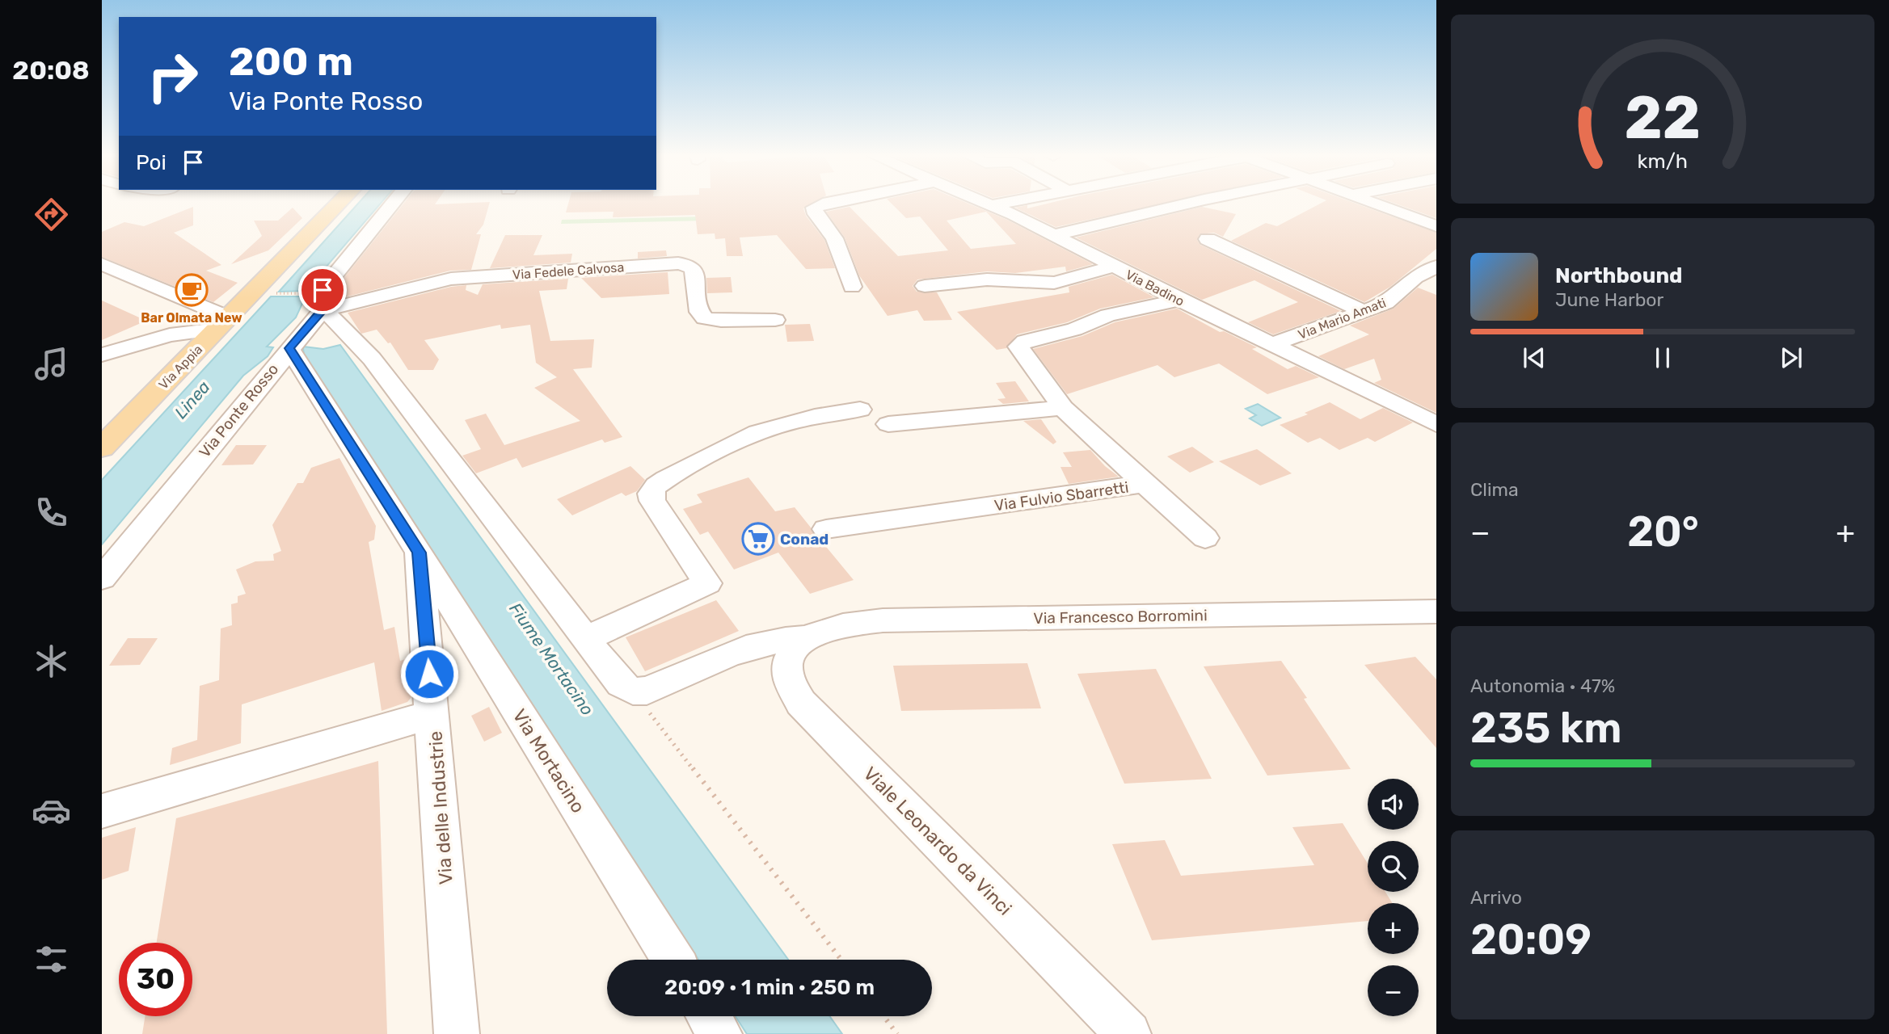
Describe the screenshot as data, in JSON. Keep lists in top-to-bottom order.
{
  "streets": {
    "main road": ["Via Appia"],
    "street": [
      "Via Fedele Calvosa",
      "Via Badino",
      "Via Mario Amati",
      "Via Ponte Rosso",
      "Via Fulvio Sbarretti",
      "Via Francesco Borromini",
      "Via Mortacino",
      "Via delle Industrie",
      "Viale Leonardo da Vinci"
    ]
  },
  "crossings": [
    ["Via Fedele Calvosa", "Via Ponte Rosso"],
    ["Via Badino", "Via Mario Amati"],
    ["Via Badino", "Via Fulvio Sbarretti"],
    ["Via Ponte Rosso", "Via delle Industrie"],
    ["Via Francesco Borromini", "Viale Leonardo da Vinci"],
    ["Via Mortacino", "Via delle Industrie"]
  ],
  "water": ["Linea", "Fiume Mortacino"],
  "places": {
    "cafe": ["Bar Olmata New"],
    "supermarket": ["Conad"]
  },
  "page": {
    "tabs": "20:08",
    "turn": ["200 m", "Via Ponte Rosso"],
    "then": "Poi",
    "song": ["Northbound", "June Harbor"],
    "tile": [
      "Clima",
      ["Autonomia · 47%", "235 km"],
      ["Arrivo", "20:09"]
    ],
    "heat": ["−", "20°", "+"],
    "map_buttons": ["+", "−"],
    "limit": "30",
    "trip": "20:09 · 1 min · 250 m",
    "gauge": ["22", "km/h"]
  }
}
